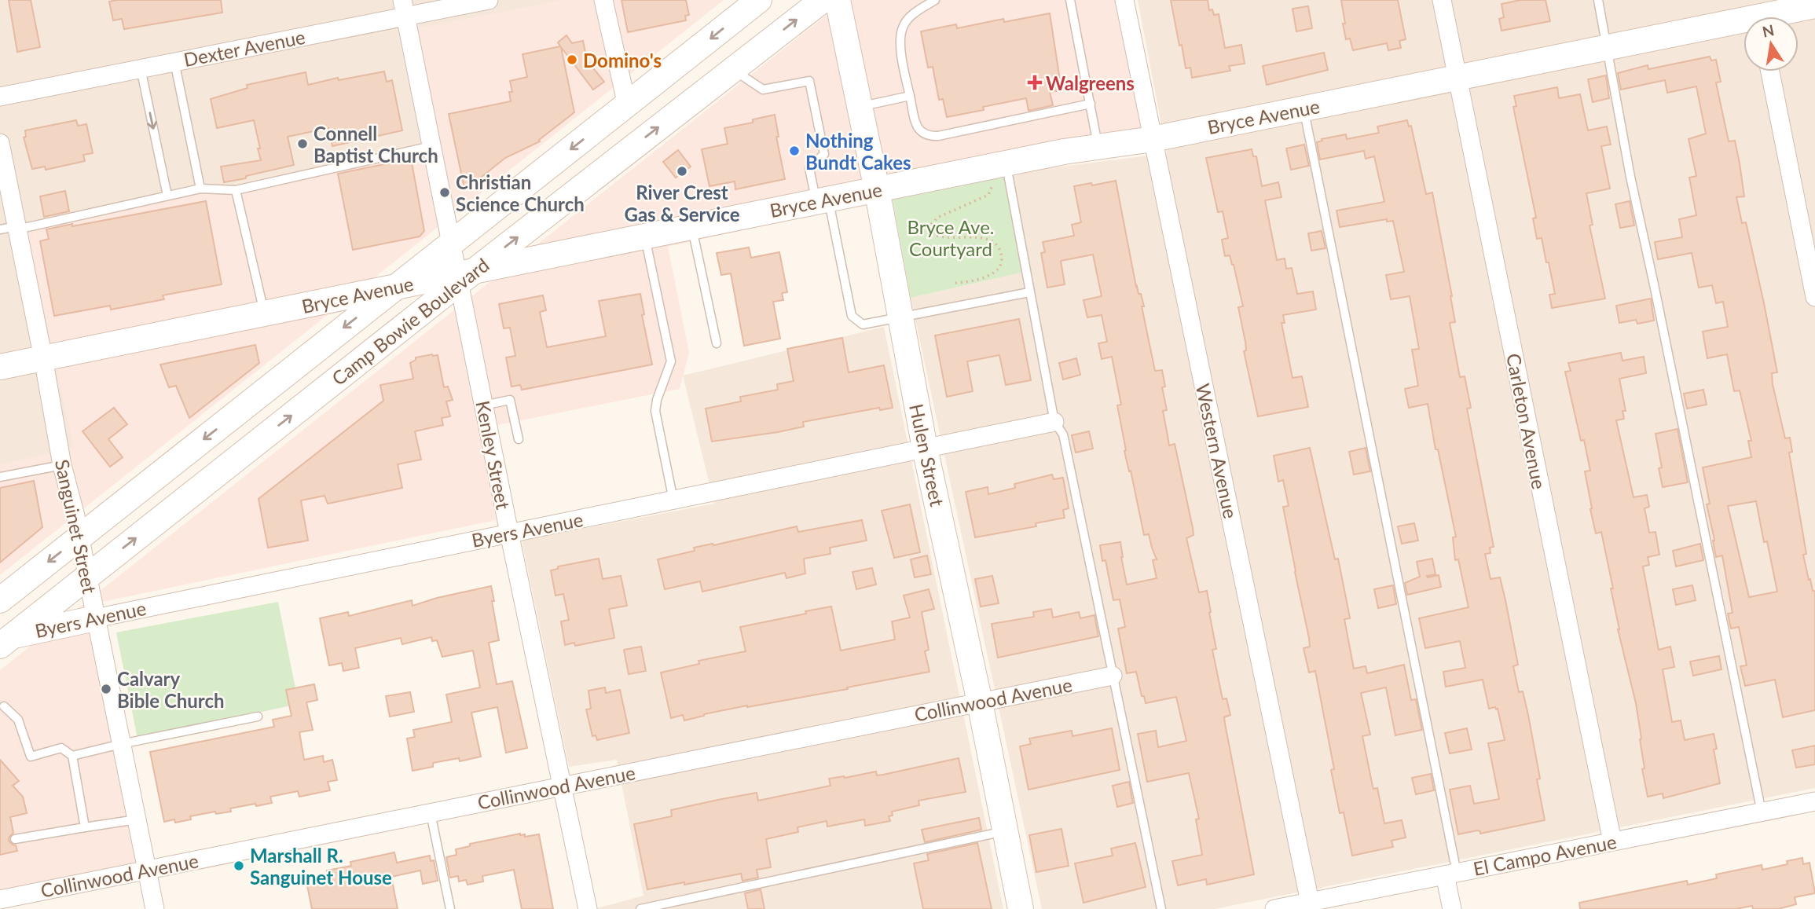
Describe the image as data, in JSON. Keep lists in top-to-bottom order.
{
  "streets": {
    "main road": [
      "Bryce Avenue",
      "Camp Bowie Boulevard",
      "Hulen Street",
      "Byers Avenue"
    ],
    "street": [
      "Dexter Avenue",
      "Carleton Avenue",
      "Western Avenue",
      "Kenley Street",
      "Sanguinet Street",
      "Collinwood Avenue",
      "El Campo Avenue"
    ]
  },
  "crossings": [
    ["Dexter Avenue", "Kenley Street"],
    ["Bryce Avenue", "Camp Bowie Boulevard"],
    ["Bryce Avenue", "Carleton Avenue"],
    ["Bryce Avenue", "Western Avenue"],
    ["Bryce Avenue", "Kenley Street"],
    ["Bryce Avenue", "Hulen Street"],
    ["Bryce Avenue", "Sanguinet Street"],
    ["Camp Bowie Boulevard", "Kenley Street"],
    ["Camp Bowie Boulevard", "Sanguinet Street"],
    ["Camp Bowie Boulevard", "Byers Avenue"],
    ["Carleton Avenue", "El Campo Avenue"],
    ["Western Avenue", "El Campo Avenue"],
    ["Kenley Street", "Byers Avenue"],
    ["Kenley Street", "Collinwood Avenue"],
    ["Hulen Street", "Byers Avenue"],
    ["Hulen Street", "Collinwood Avenue"],
    ["Sanguinet Street", "Byers Avenue"],
    ["Sanguinet Street", "Collinwood Avenue"]
  ],
  "parks": ["Bryce Ave. Courtyard"],
  "places": {
    "other": [
      "Domino's",
      "Connell Baptist Church",
      "Nothing Bundt Cakes",
      "River Crest Gas & Service",
      "Christian Science Church",
      "Calvary Bible Church",
      "Marshall R. Sanguinet House"
    ],
    "health": ["Walgreens"]
  },
  "north": "top"
}
